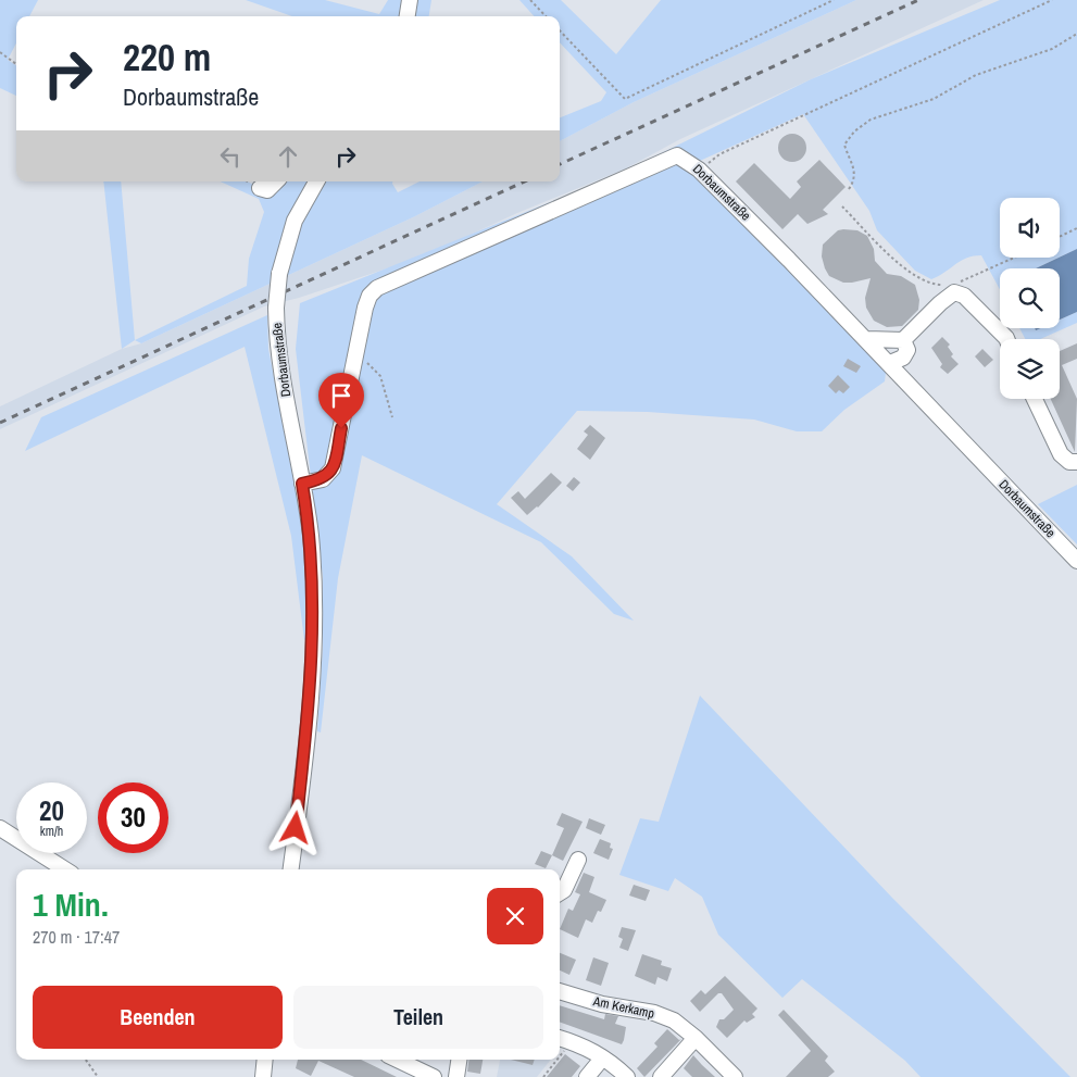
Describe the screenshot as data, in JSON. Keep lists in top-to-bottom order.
{
  "streets": {
    "street": ["Dorbaumstraße", "Am Kerkamp"]
  },
  "page": {
    "turn": ["220 m", "Dorbaumstraße"],
    "speed": "20 km/h",
    "limit": "30",
    "heading": ["1 Min.", "270 m · 17:47"],
    "buttons": ["Beenden", "Teilen"]
  }
}
